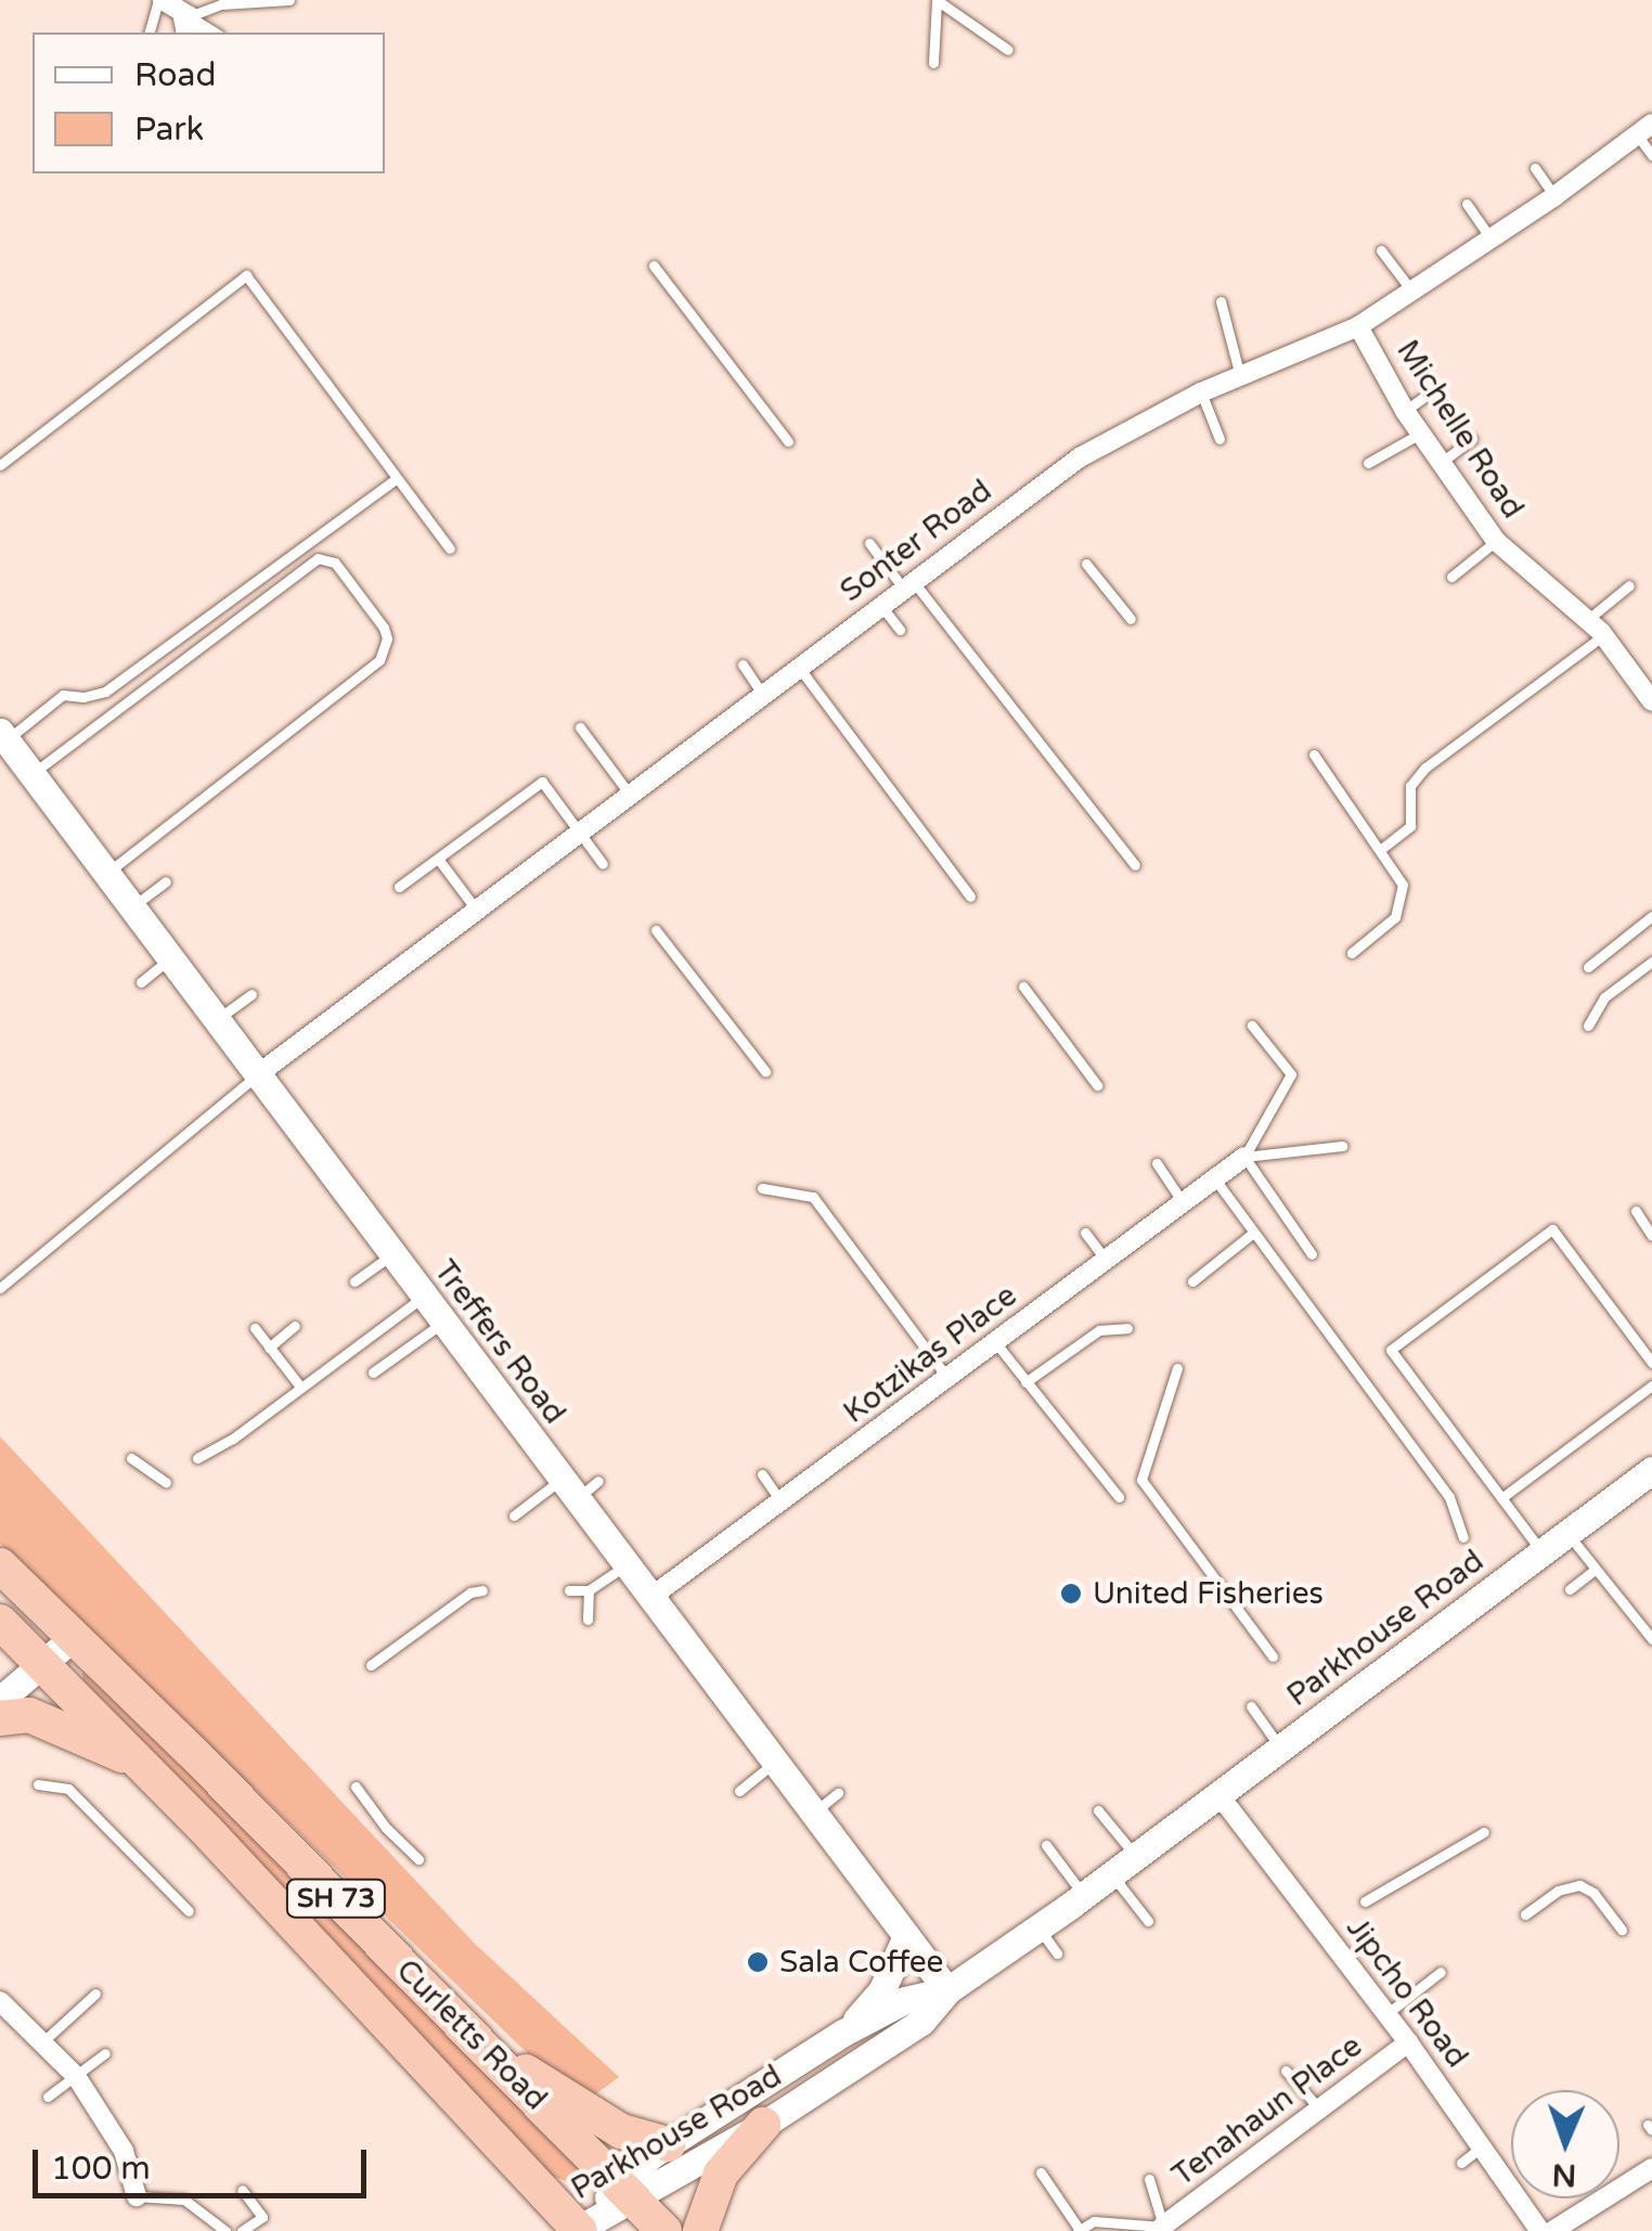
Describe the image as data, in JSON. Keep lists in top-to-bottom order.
{
  "streets": {
    "highway": ["SH 73", "Curletts Road"],
    "street": [
      "Michelle Road",
      "Sonter Road",
      "Treffers Road",
      "Kotzikas Place",
      "Parkhouse Road",
      "Jipcho Road",
      "Tenahaun Place"
    ]
  },
  "crossings": [
    ["Michelle Road", "Sonter Road"],
    ["Sonter Road", "Treffers Road"],
    ["Treffers Road", "Kotzikas Place"],
    ["Treffers Road", "Parkhouse Road"],
    ["Parkhouse Road", "Jipcho Road"],
    ["Parkhouse Road", "Curletts Road"],
    ["Jipcho Road", "Tenahaun Place"]
  ],
  "places": ["United Fisheries", "Sala Coffee"],
  "legend": ["Road", "Park"],
  "scale_bar": "100 m",
  "north": "bottom"
}
